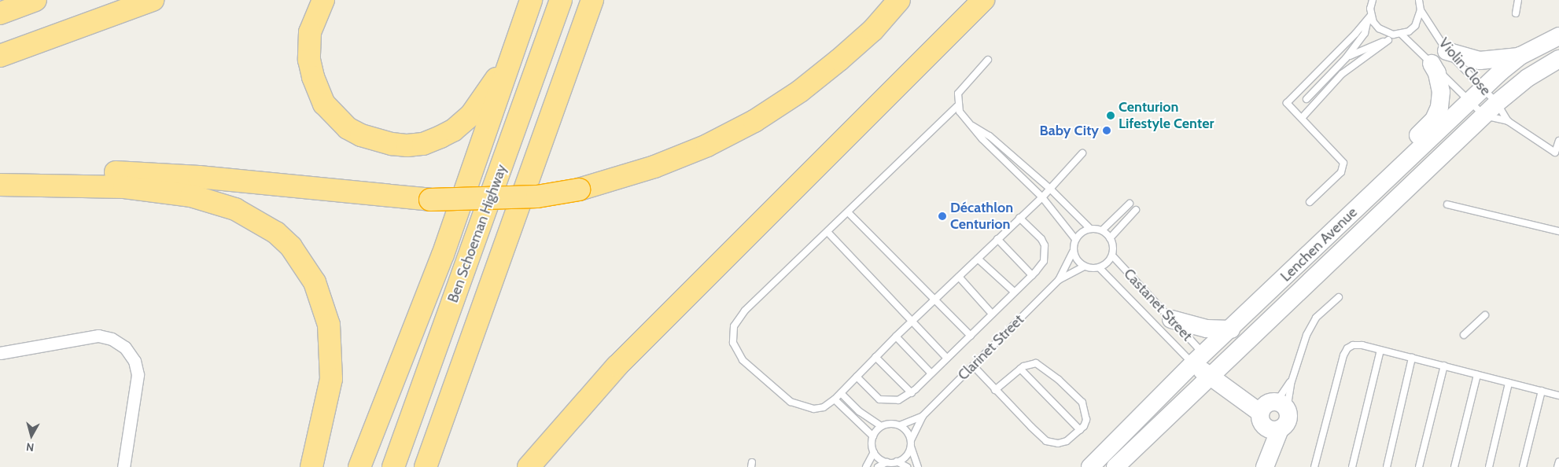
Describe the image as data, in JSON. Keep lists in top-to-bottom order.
{
  "streets": {
    "highway": ["Ben Schoeman Highway"],
    "main road": ["Lenchen Avenue"],
    "lane": ["Violin Close", "Castanet Street", "Clarinet Street"]
  },
  "crossings": [
    ["Violin Close", "Lenchen Avenue"],
    ["Lenchen Avenue", "Castanet Street"],
    ["Castanet Street", "Clarinet Street"]
  ],
  "places": ["Centurion Lifestyle Center", "Baby City", "Décathlon Centurion"],
  "north": "bottom"
}
